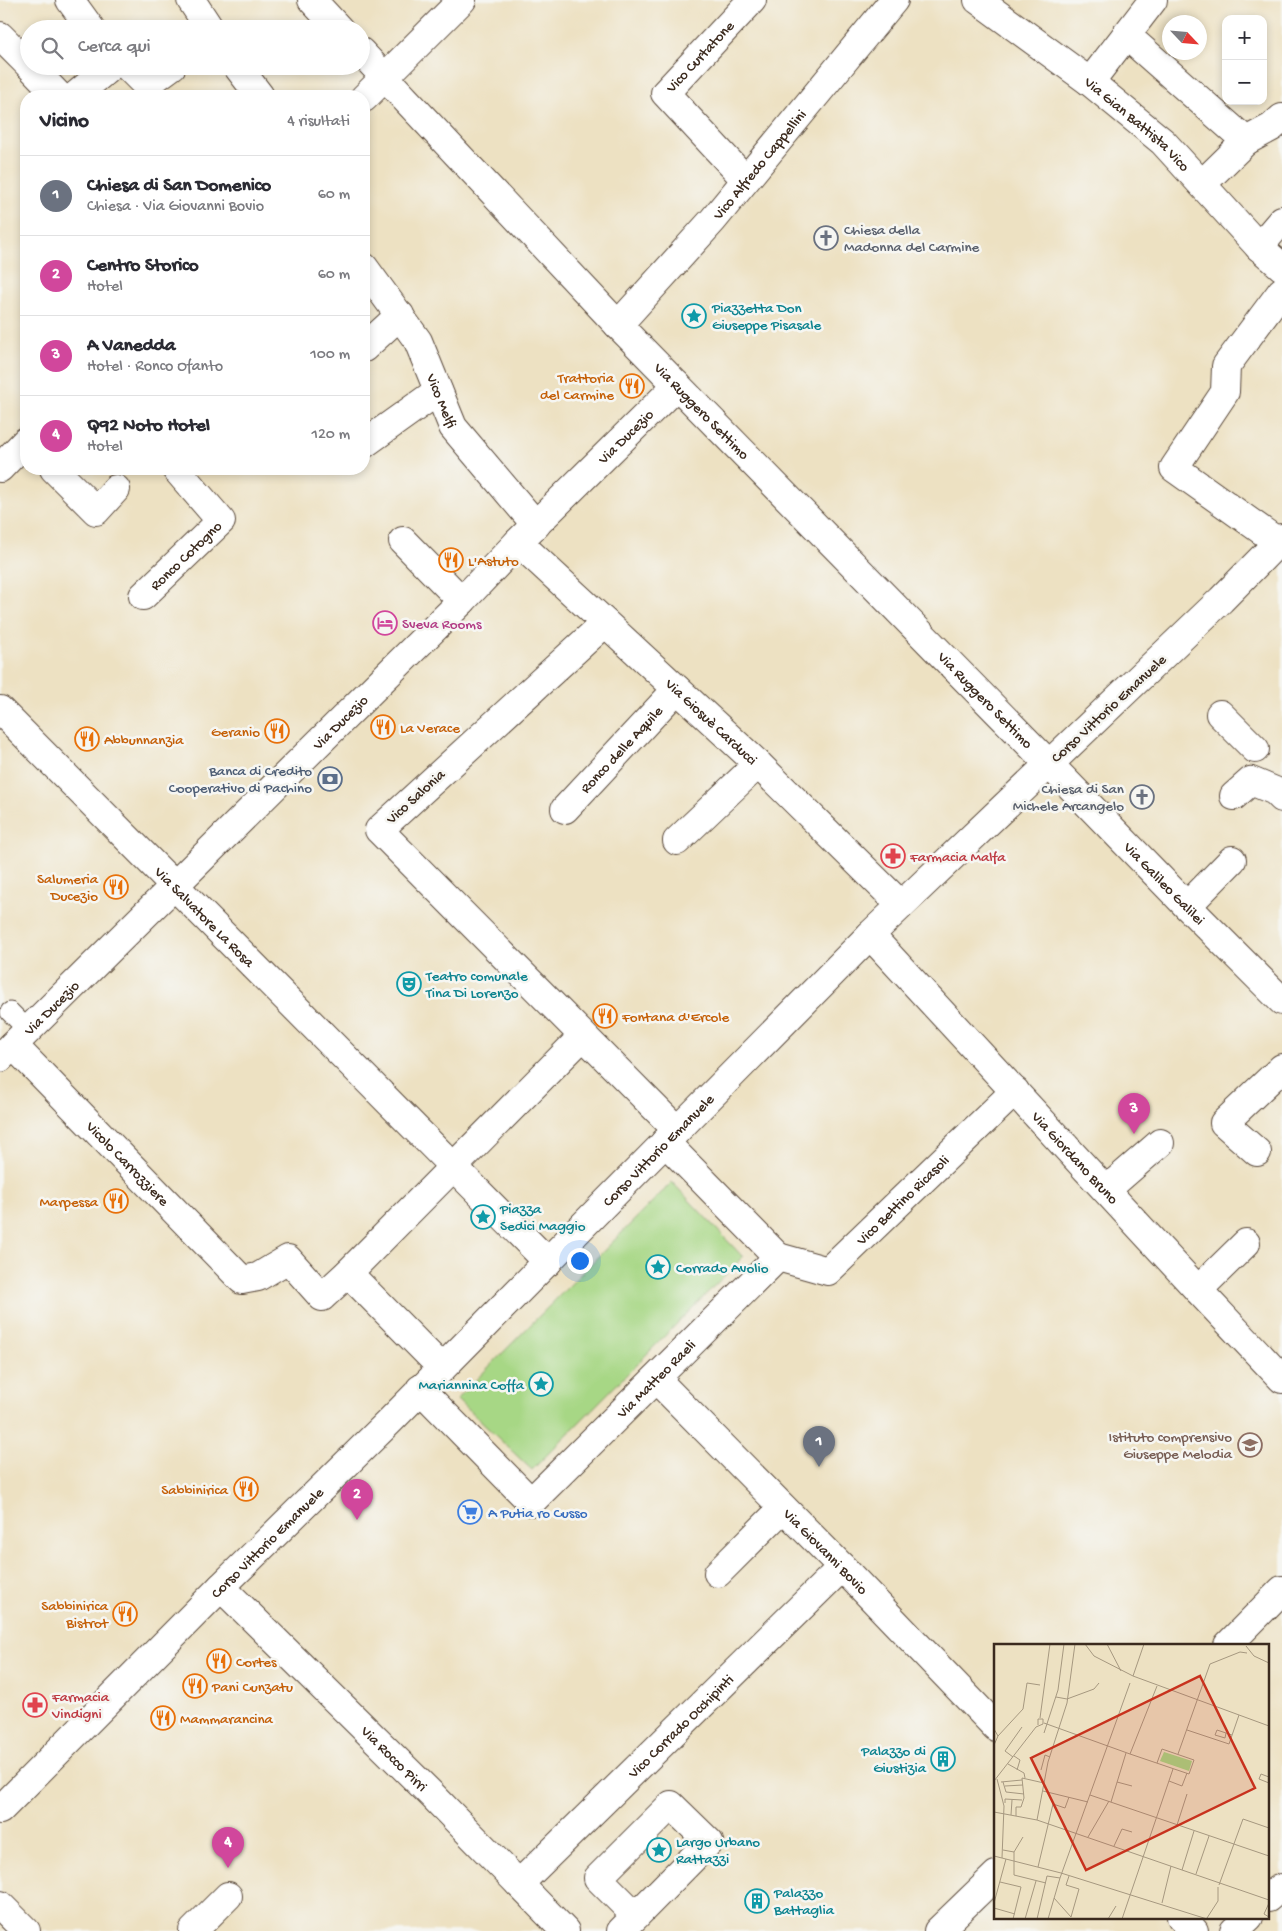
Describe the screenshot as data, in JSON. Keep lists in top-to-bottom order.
{
  "streets": {
    "street": [
      "Vico Curtatone",
      "Via Gian Battista Vico",
      "Vico Alfredo Cappellini",
      "Vico Melfi",
      "Via Ruggero Settimo",
      "Via Ducezio",
      "Ronco Cotogno",
      "Corso Vittorio Emanuele",
      "Via Giosuè Carducci",
      "Ronco delle Aquile",
      "Vico Salonia",
      "Via Galileo Galilei",
      "Via Salvatore La Rosa",
      "Via Giordano Bruno",
      "Vicolo Carrozziere",
      "Vico Bettino Ricasoli",
      "Via Matteo Raeli",
      "Via Giovanni Bovio",
      "Vico Corrado Occhipinti",
      "Via Rocco Pirri"
    ]
  },
  "crossings": [
    ["Vico Curtatone", "Vico Alfredo Cappellini"],
    ["Vico Alfredo Cappellini", "Via Ruggero Settimo"],
    ["Vico Melfi", "Via Ducezio"],
    ["Vico Melfi", "Via Giosuè Carducci"],
    ["Via Ruggero Settimo", "Via Ducezio"],
    ["Via Ruggero Settimo", "Corso Vittorio Emanuele"],
    ["Via Ruggero Settimo", "Via Galileo Galilei"],
    ["Via Ducezio", "Via Giosuè Carducci"],
    ["Via Ducezio", "Via Salvatore La Rosa"],
    ["Via Ducezio", "Vicolo Carrozziere"],
    ["Corso Vittorio Emanuele", "Via Giosuè Carducci"],
    ["Corso Vittorio Emanuele", "Via Galileo Galilei"],
    ["Corso Vittorio Emanuele", "Via Salvatore La Rosa"],
    ["Corso Vittorio Emanuele", "Via Giordano Bruno"],
    ["Corso Vittorio Emanuele", "Via Matteo Raeli"],
    ["Corso Vittorio Emanuele", "Via Rocco Pirri"],
    ["Via Giosuè Carducci", "Ronco delle Aquile"],
    ["Via Giosuè Carducci", "Vico Salonia"],
    ["Via Giordano Bruno", "Vico Bettino Ricasoli"],
    ["Vico Bettino Ricasoli", "Via Matteo Raeli"],
    ["Via Matteo Raeli", "Via Giovanni Bovio"],
    ["Via Giovanni Bovio", "Vico Corrado Occhipinti"],
    ["Vico Corrado Occhipinti", "Via Rocco Pirri"]
  ],
  "places": {
    "church": ["Chiesa della Madonna del Carmine", "Chiesa di San Michele Arcangelo"],
    "place": [
      "Piazzetta Don Giuseppe Pisasale",
      "Piazza Sedici Maggio",
      "Corrado Avolio",
      "Mariannina Coffa",
      "Largo Urbano Rattazzi"
    ],
    "restaurant": [
      "Trattoria del Carmine",
      "L'Astuto",
      "La Verace",
      "Geranio",
      "Abbunnanzia",
      "Salumeria Ducezio",
      "Fontana d'Ercole",
      "Marpessa",
      "Sabbinirica",
      "Sabbinirica Bistrot",
      "Cortes",
      "Pani Cunzatu",
      "Mammarancina"
    ],
    "hotel": ["Sveva Rooms"],
    "bank": ["Banca di Credito Cooperativo di Pachino"],
    "pharmacy": ["Farmacia Malfa", "Farmacia Vindigni"],
    "theatre": ["Teatro comunale Tina Di Lorenzo"],
    "school or university": ["Istituto comprensivo Giuseppe Melodia"],
    "supermarket": ["A Putia ro Cusso"],
    "building": ["Palazzo di Giustizia", "Palazzo Battaglia"]
  },
  "north": "bottom right",
  "page": {
    "map_buttons": ["+", "−"],
    "search": "Cerca qui",
    "heading": ["Vicino", "4 risultati"],
    "list": [
      {
        "mark": "1",
        "name": "Chiesa di San Domenico",
        "note": "Chiesa · Via Giovanni Bovio",
        "value": "60 m"
      },
      {
        "mark": "2",
        "name": "Centro Storico",
        "note": "Hotel",
        "value": "60 m"
      },
      {
        "mark": "3",
        "name": "A Vanedda",
        "note": "Hotel · Ronco Ofanto",
        "value": "100 m"
      },
      {
        "mark": "4",
        "name": "Q92 Noto Hotel",
        "note": "Hotel",
        "value": "120 m"
      }
    ],
    "pins": [
      "3",
      "1",
      "2",
      "4"
    ]
  }
}
